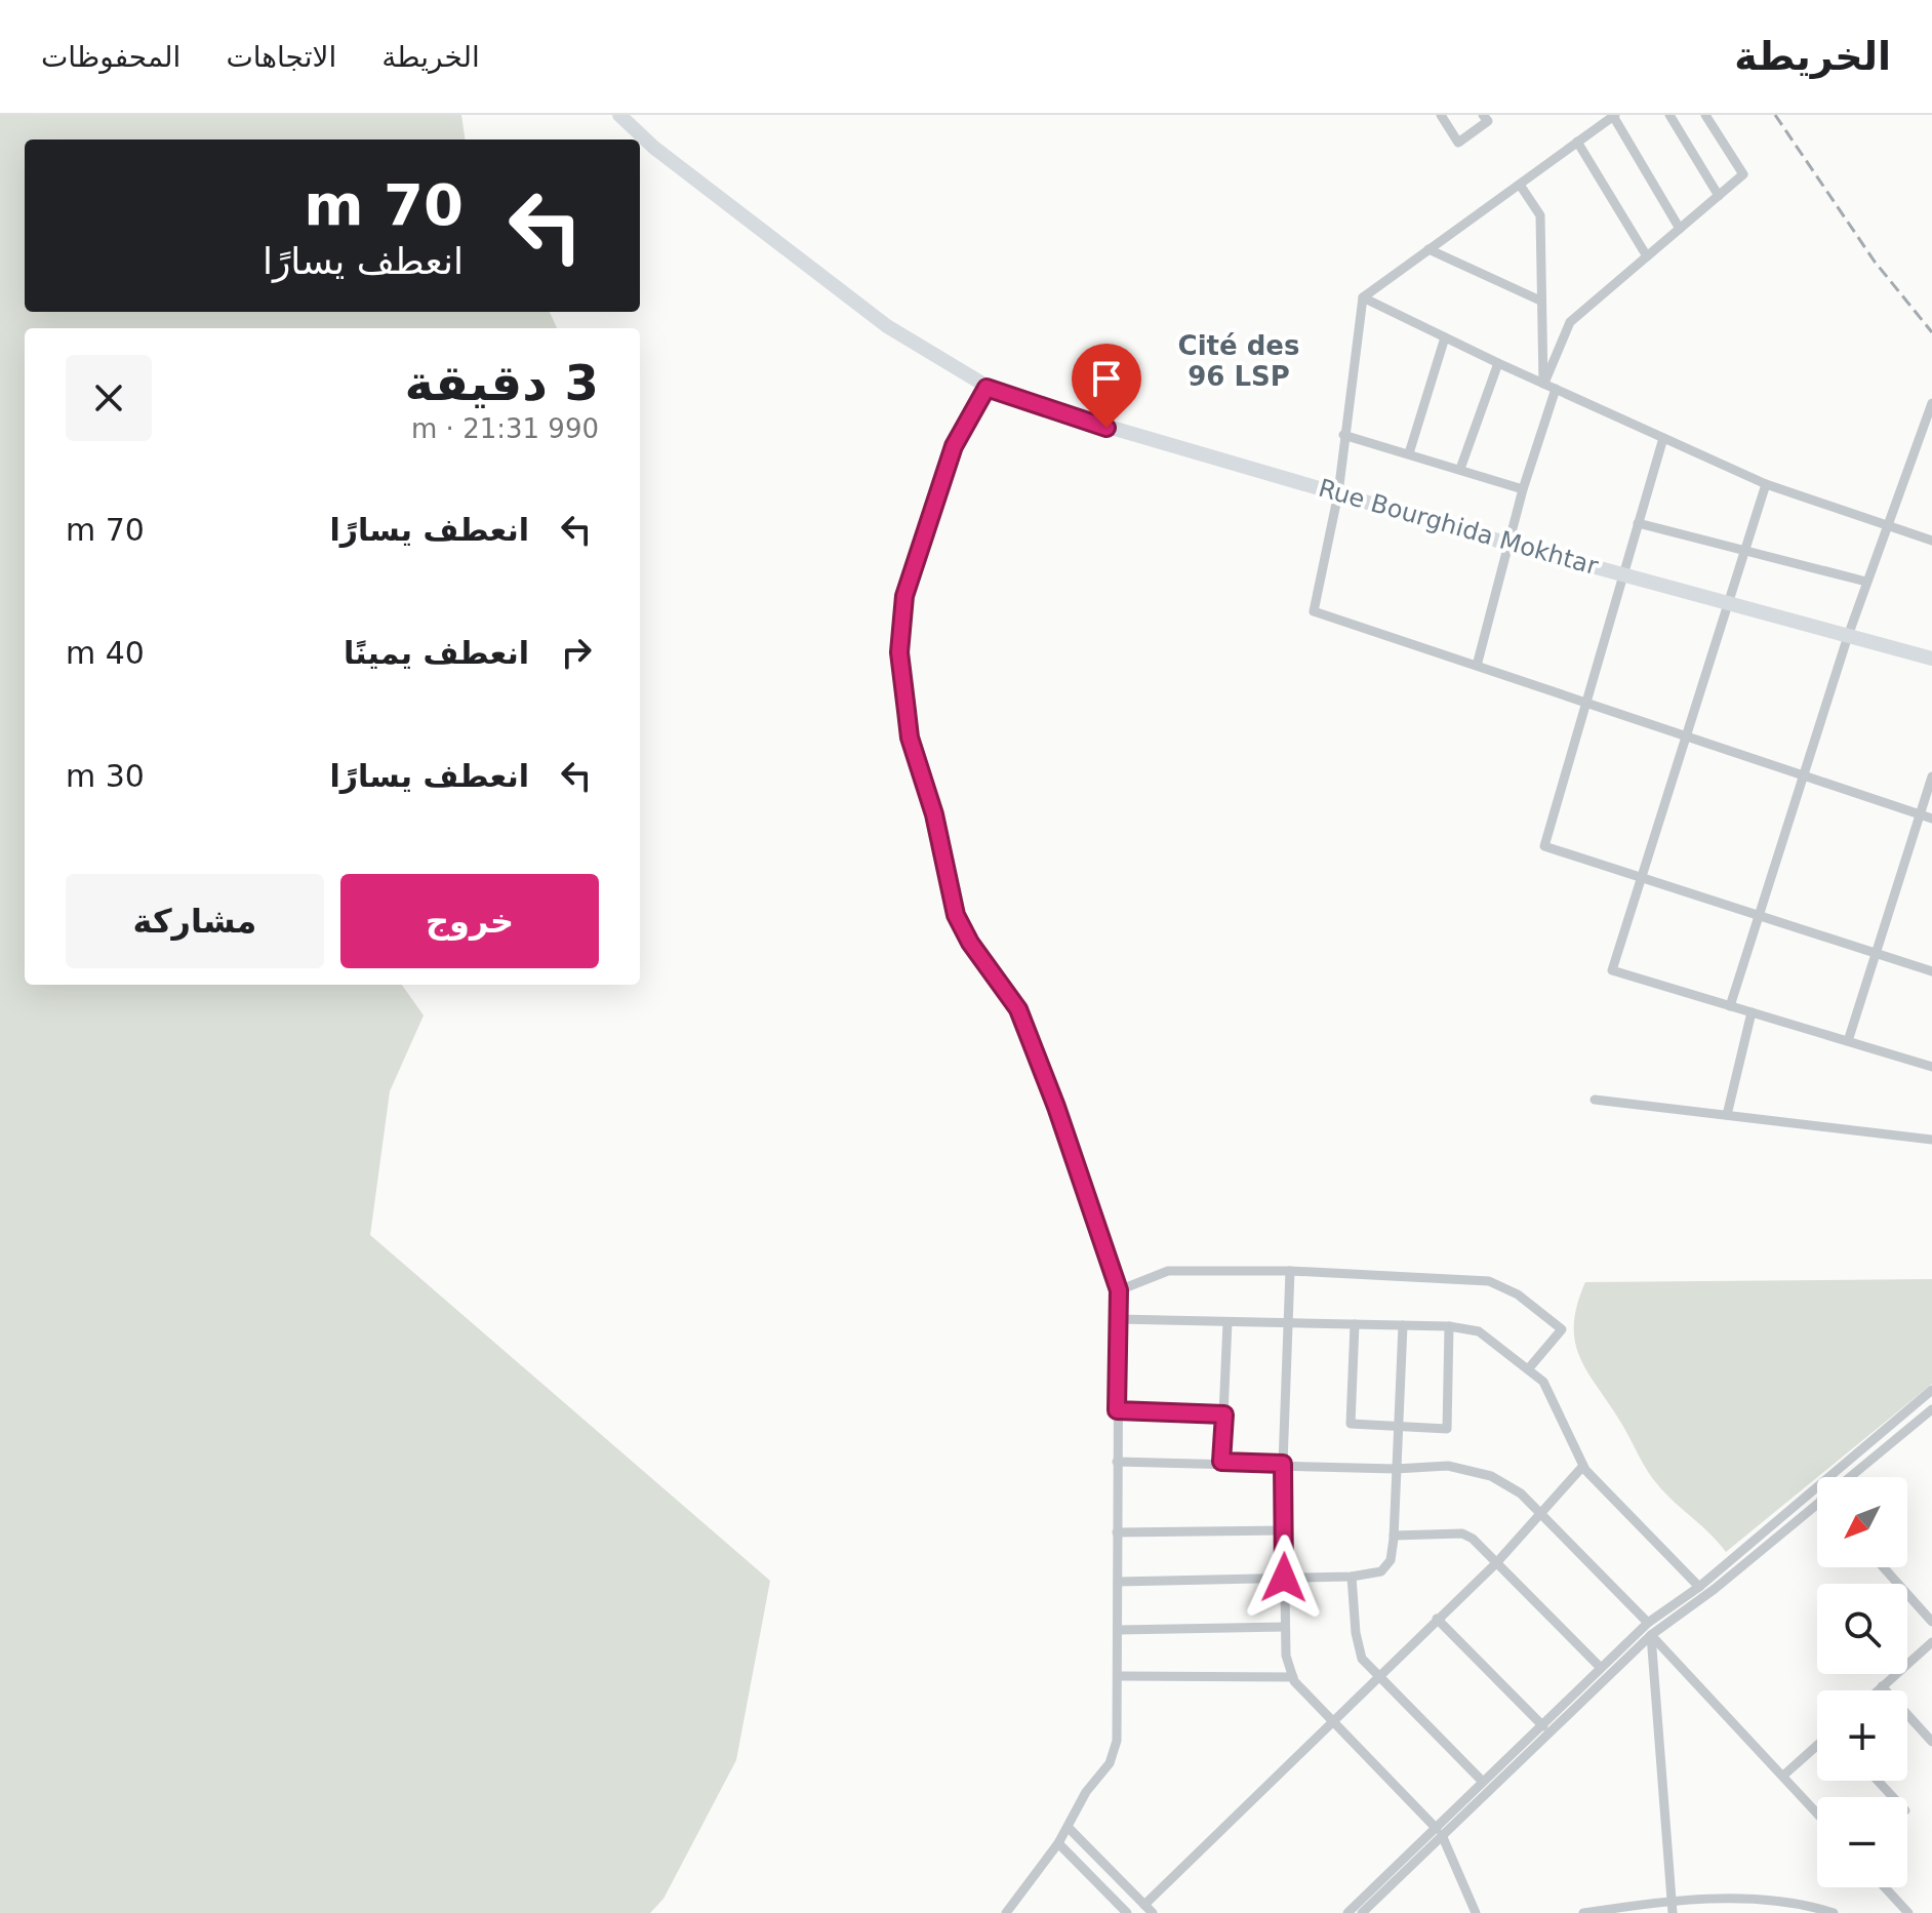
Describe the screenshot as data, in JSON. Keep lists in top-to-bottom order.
{
  "streets": {
    "main road": ["Rue Bourghida Mokhtar"]
  },
  "districts": ["Cité des 96 LSP"],
  "north": "bottom left",
  "page": {
    "header": "الخريطة",
    "nav": ["الخريطة", "الاتجاهات", "المحفوظات"],
    "turn": ["70 m", "انعطف يسارًا"],
    "heading": ["3 دقيقة", "990 m · 21:31"],
    "list": [
      {
        "name": "انعطف يسارًا",
        "value": "70 m"
      },
      {
        "name": "انعطف يمينًا",
        "value": "40 m"
      },
      {
        "name": "انعطف يسارًا",
        "value": "30 m"
      }
    ],
    "buttons": ["خروج", "مشاركة"],
    "map_buttons": ["+", "−"]
  }
}
